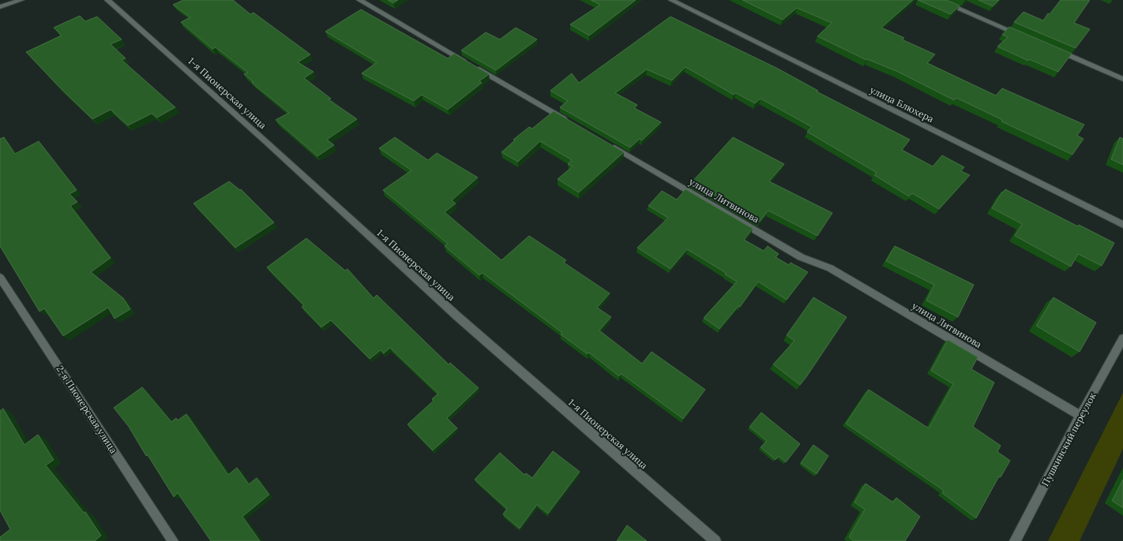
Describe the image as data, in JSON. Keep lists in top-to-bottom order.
{
  "streets": {
    "street": [
      "1-я Пионерская улица",
      "улица Блюхера",
      "улица Литвинова",
      "2-я Пионерская улица",
      "Пушкинский переулок"
    ]
  },
  "crossings": [
    ["улица Литвинова", "Пушкинский переулок"]
  ]
}
